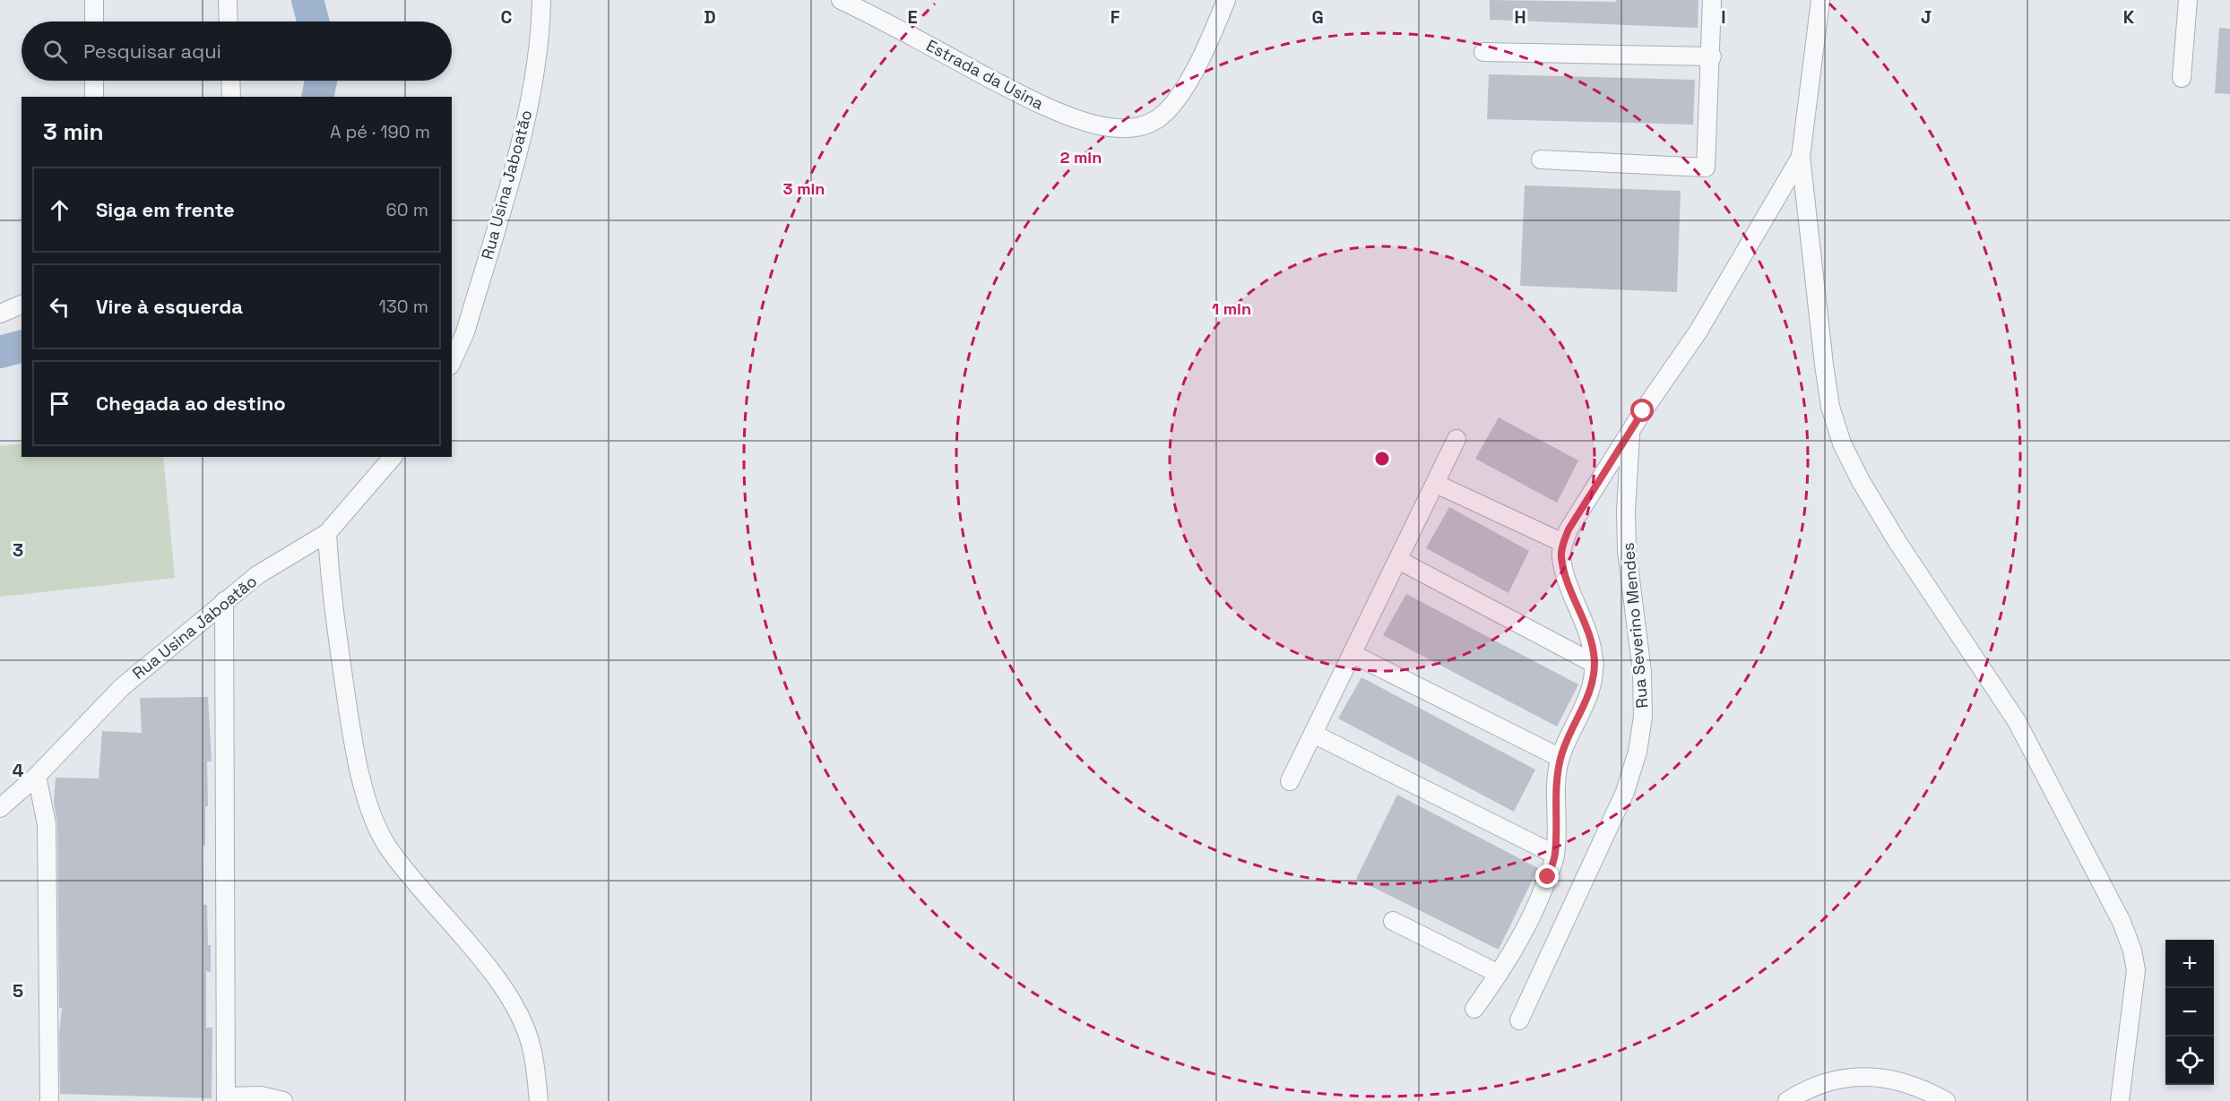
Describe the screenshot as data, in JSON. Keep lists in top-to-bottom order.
{
  "streets": {
    "street": ["Estrada da Usina", "Rua Usina Jaboatão", "Rua Severino Mendes"]
  },
  "page": {
    "search": "Pesquisar aqui",
    "heading": ["3 min", "A pé · 190 m"],
    "list": [
      ["Siga em frente", "60 m"],
      ["Vire à esquerda", "130 m"],
      "Chegada ao destino"
    ],
    "map_buttons": ["+", "−"]
  },
  "grid": {
    "columns": [
      "C",
      "D",
      "E",
      "F",
      "G",
      "H",
      "I",
      "J",
      "K"
    ],
    "rows": ["3", "4", "5"]
  },
  "rings": ["2 min", "3 min", "1 min"]
}
